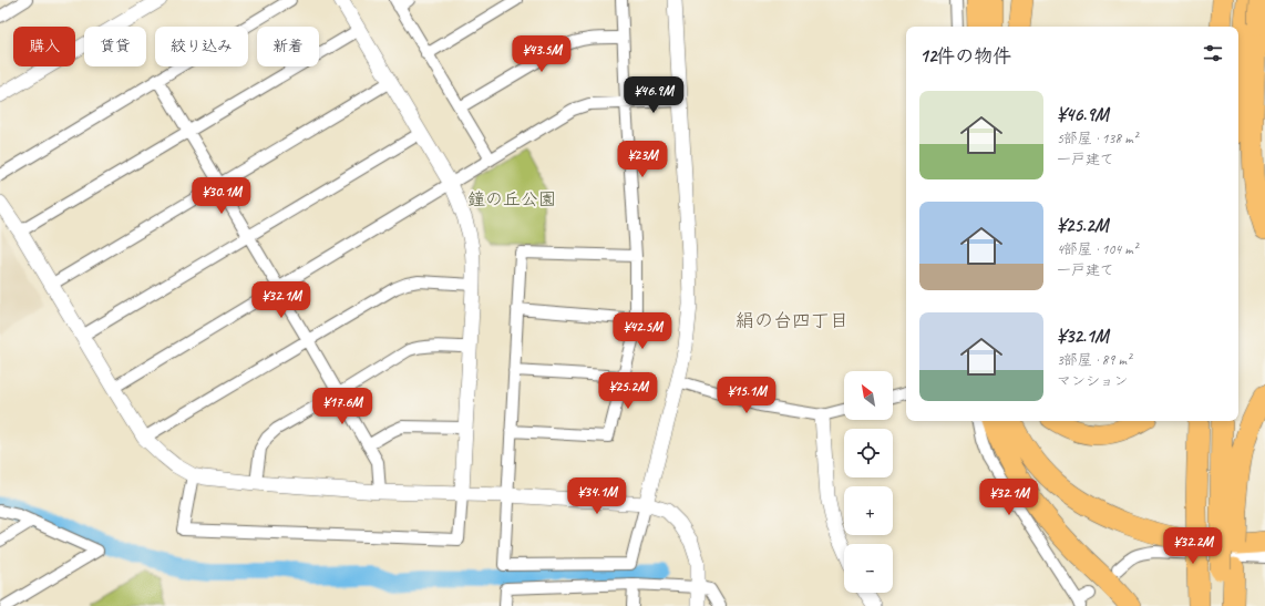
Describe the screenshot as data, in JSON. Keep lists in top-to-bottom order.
{
  "districts": ["絹の台四丁目"],
  "parks": ["鐘の丘公園"],
  "north": "top left",
  "page": {
    "chip": [
      "購入",
      "賃貸",
      "絞り込み",
      "新着"
    ],
    "heading": "12件の物件",
    "price": [
      "¥43.5M",
      "¥46.9M",
      "¥23M",
      "¥30.1M",
      "¥32.1M",
      "¥42.5M",
      "¥25.2M",
      "¥15.1M",
      "¥17.6M",
      "¥34.1M",
      "¥32.1M",
      "¥32.2M"
    ],
    "list": [
      {
        "name": "¥46.9M",
        "note": "5部屋 · 138 m² · 一戸建て"
      },
      {
        "name": "¥25.2M",
        "note": "4部屋 · 104 m² · 一戸建て"
      },
      {
        "name": "¥32.1M",
        "note": "3部屋 · 89 m² · マンション"
      }
    ],
    "map_buttons": ["+", "−"]
  }
}
